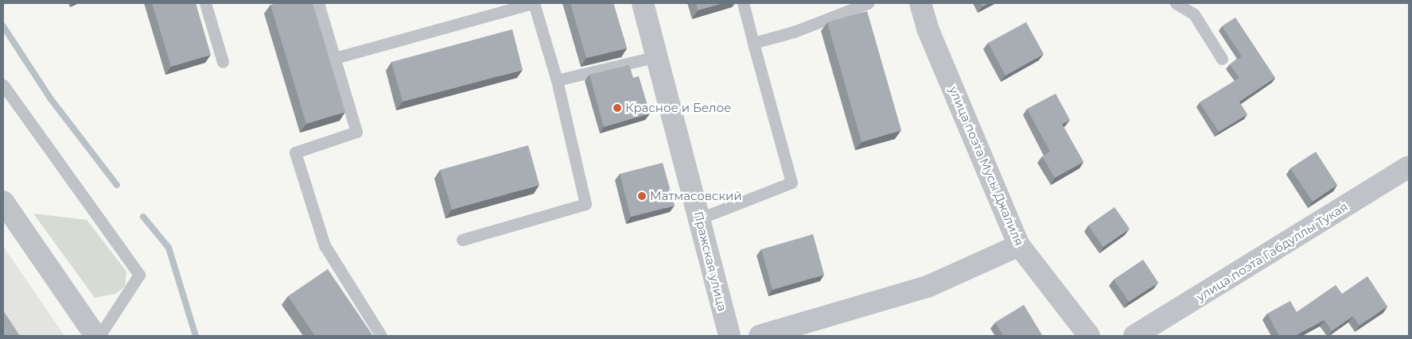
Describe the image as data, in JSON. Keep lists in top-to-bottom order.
{
  "streets": {
    "street": ["улица поэта Мусы Джалиля", "улица поэта Габдуллы Тукая", "Пражская улица"]
  },
  "places": ["Красное и Белое", "Матмасовский"]
}
